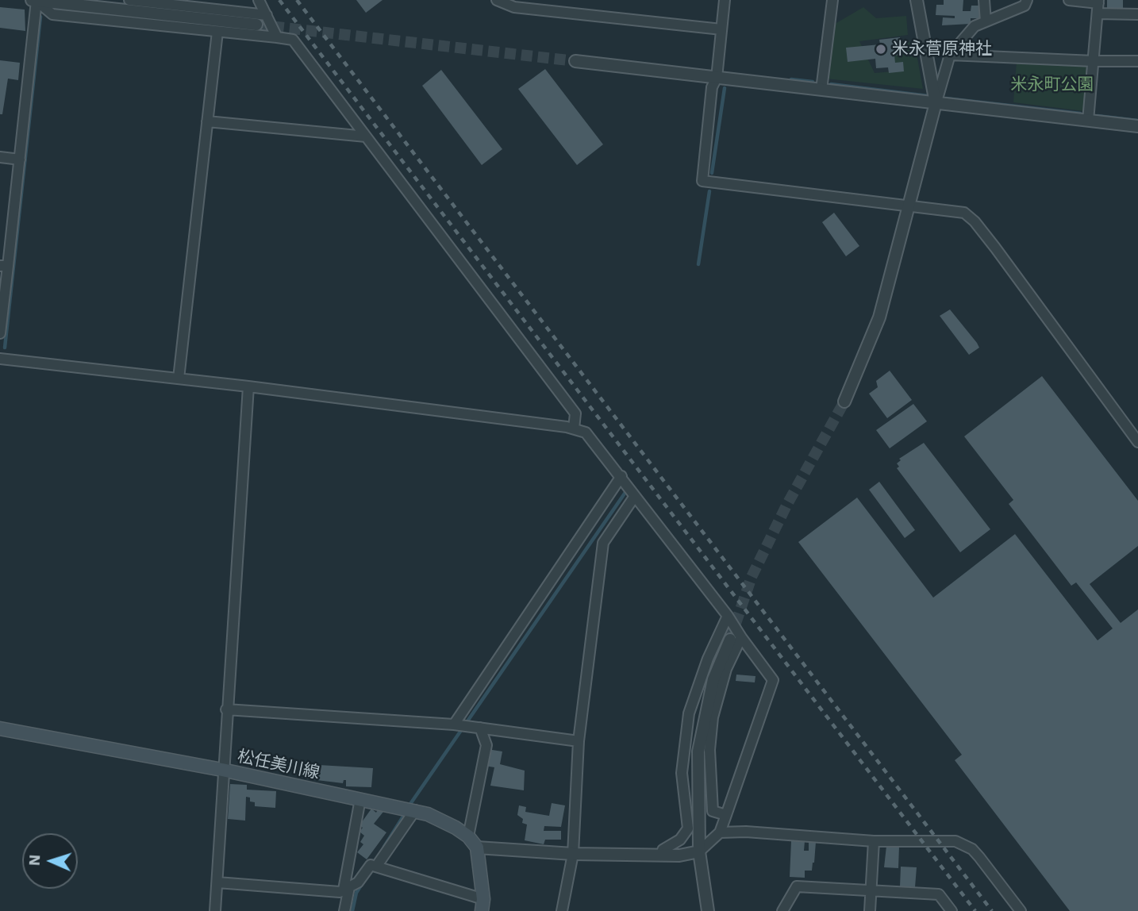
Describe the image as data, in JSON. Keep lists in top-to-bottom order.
{
  "streets": {
    "main road": ["松任美川線"]
  },
  "parks": ["米永町公園"],
  "places": ["米永菅原神社"],
  "north": "left"
}
